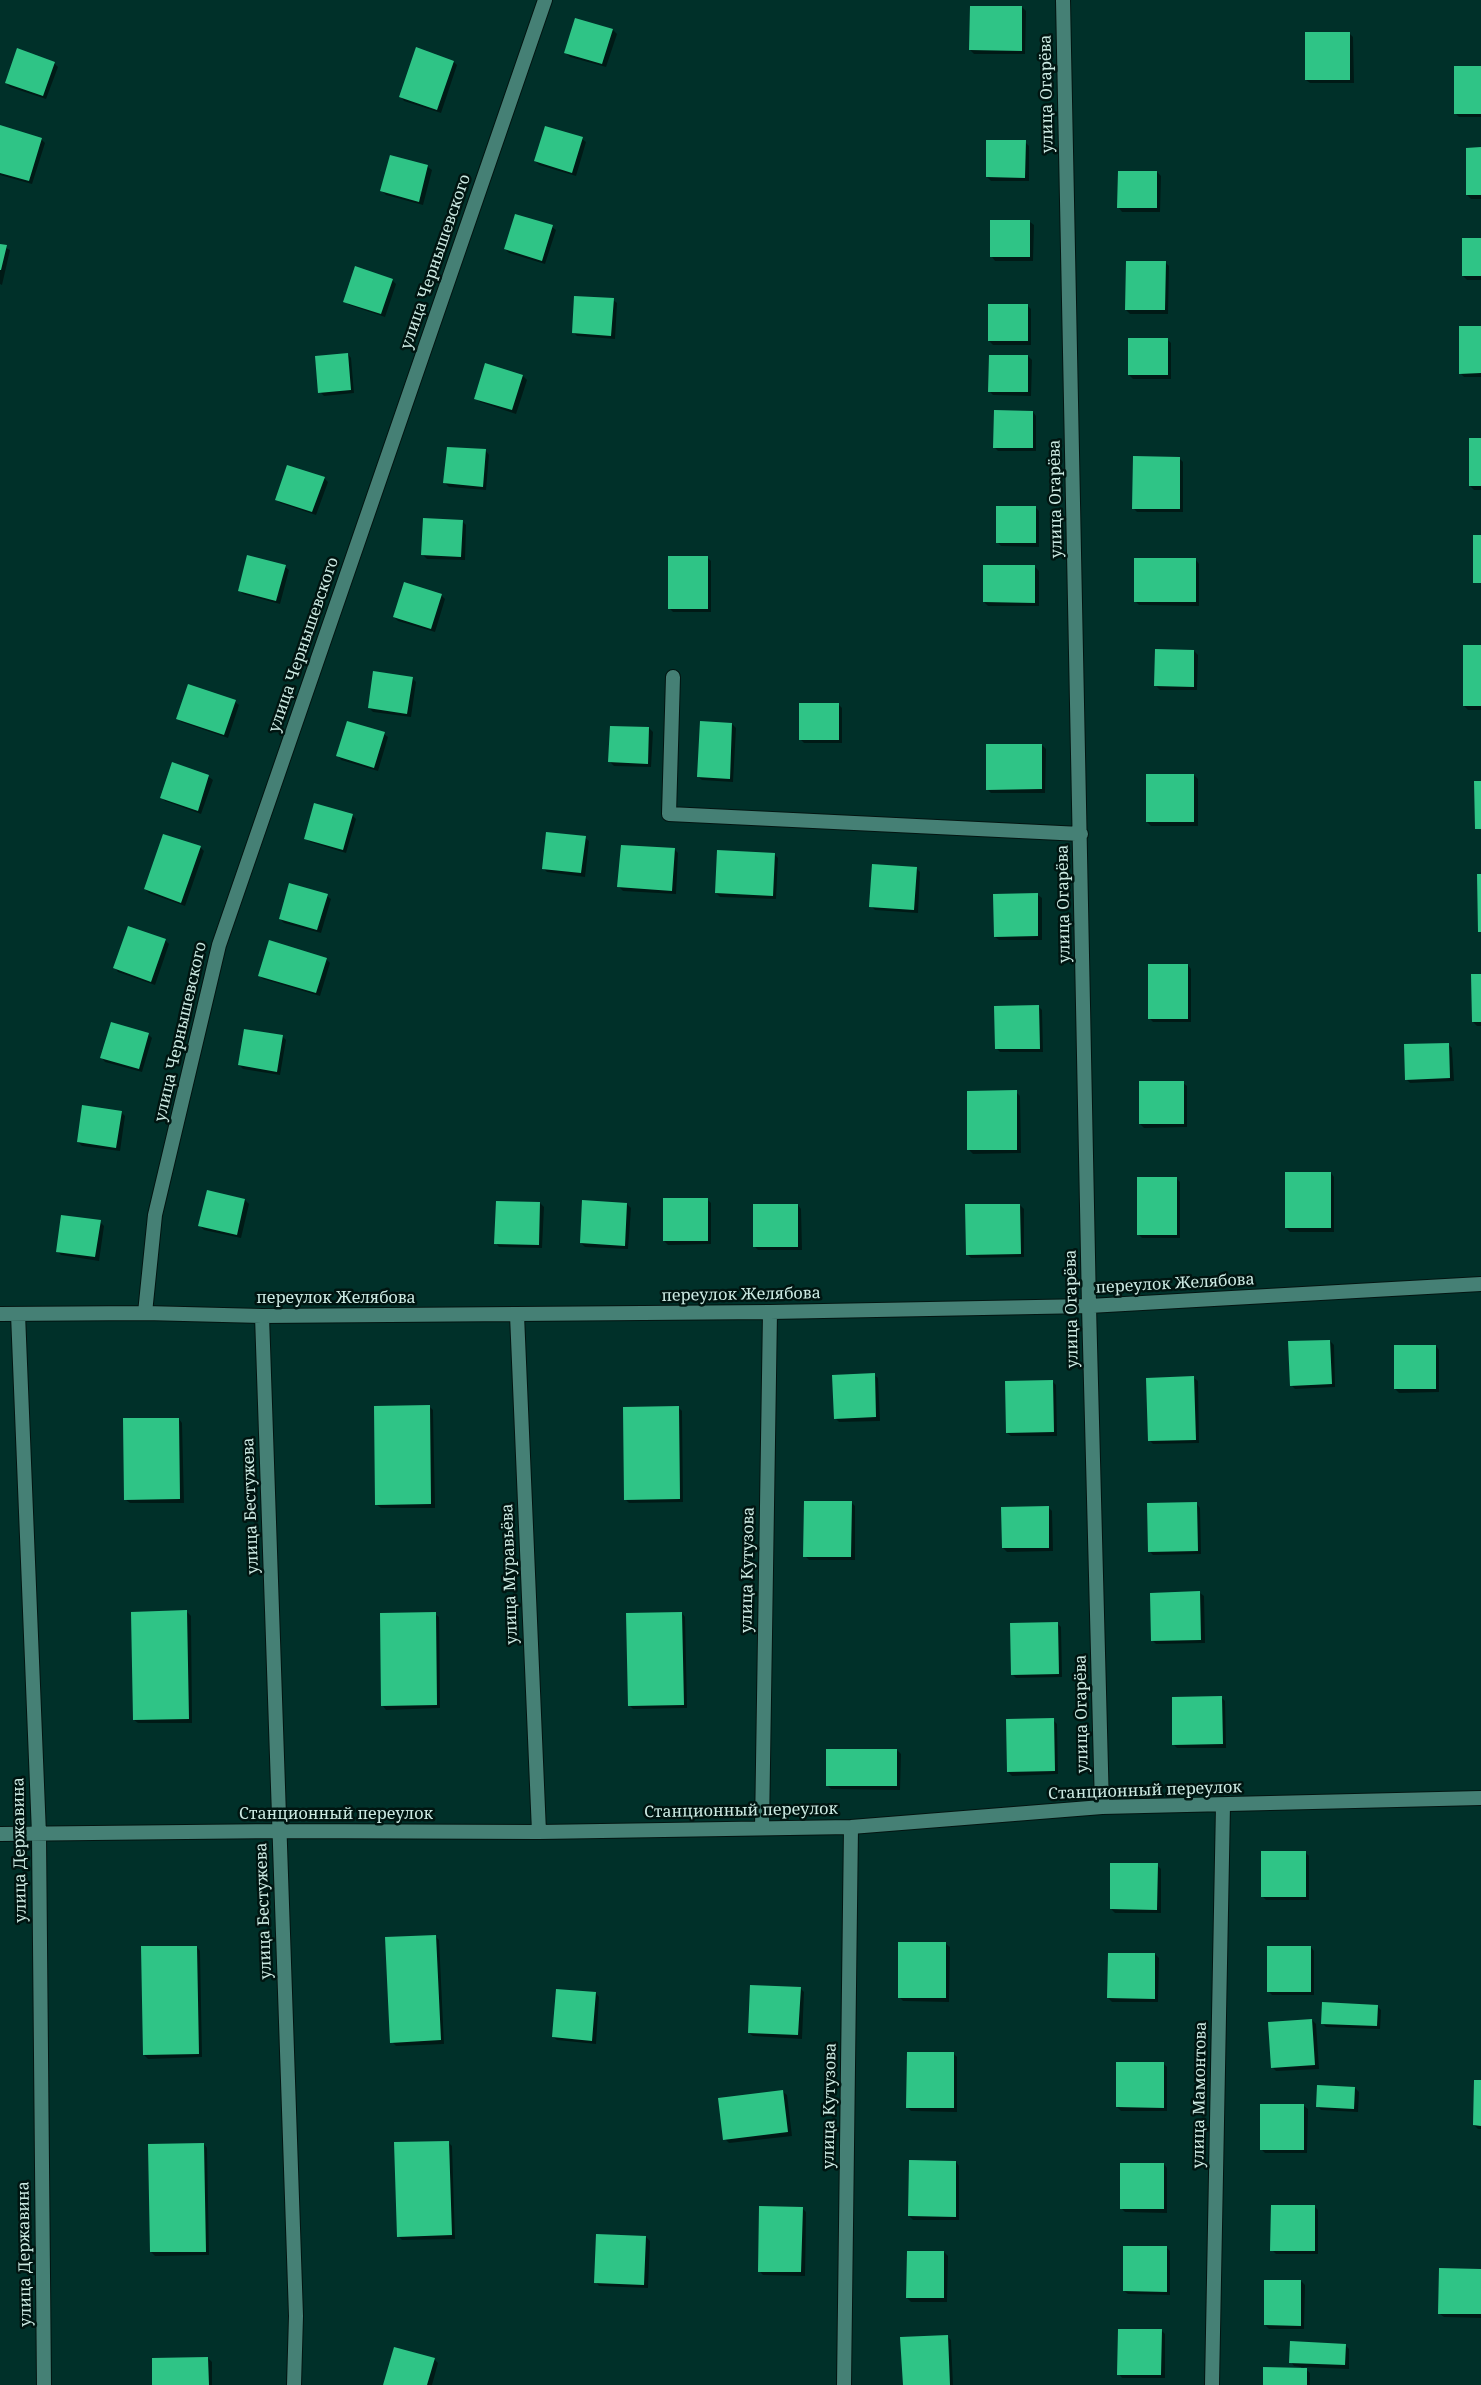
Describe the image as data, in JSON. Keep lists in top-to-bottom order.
{
  "streets": {
    "street": [
      "улица Огарёва",
      "улица Чернышевского",
      "переулок Желябова",
      "улица Бестужева",
      "улица Кутузова",
      "улица Муравьёва",
      "Станционный переулок",
      "улица Державина",
      "улица Мамонтова"
    ]
  },
  "crossings": [
    ["улица Огарёва", "переулок Желябова"],
    ["улица Огарёва", "Станционный переулок"],
    ["улица Чернышевского", "переулок Желябова"],
    ["переулок Желябова", "улица Бестужева"],
    ["переулок Желябова", "улица Кутузова"],
    ["переулок Желябова", "улица Муравьёва"],
    ["переулок Желябова", "улица Державина"],
    ["улица Бестужева", "Станционный переулок"],
    ["улица Кутузова", "Станционный переулок"],
    ["улица Муравьёва", "Станционный переулок"],
    ["Станционный переулок", "улица Державина"],
    ["Станционный переулок", "улица Мамонтова"]
  ]
}
